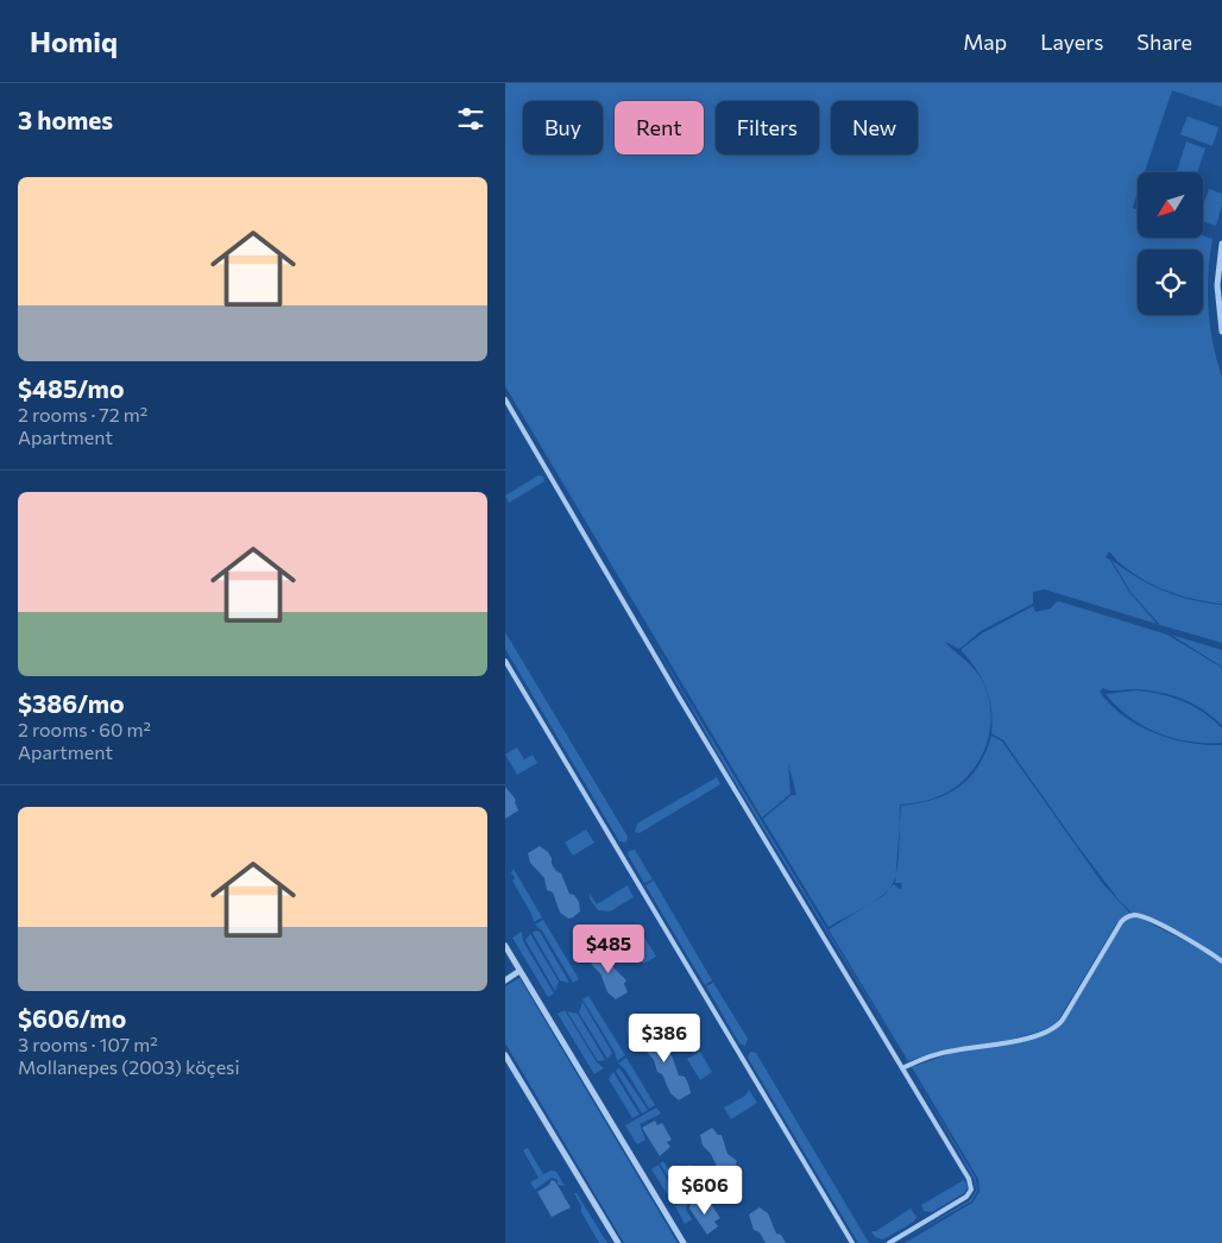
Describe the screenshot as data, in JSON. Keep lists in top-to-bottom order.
{
  "north": "bottom left",
  "page": {
    "header": "Homiq",
    "nav": ["Map", "Layers", "Share"],
    "heading": "3 homes",
    "chip": [
      "Buy",
      "Rent",
      "Filters",
      "New"
    ],
    "list": [
      {
        "name": "$485/mo",
        "note": "2 rooms · 72 m² · Apartment"
      },
      {
        "name": "$386/mo",
        "note": "2 rooms · 60 m² · Apartment"
      },
      {
        "name": "$606/mo",
        "note": "3 rooms · 107 m² · Mollanepes (2003) köçesi"
      }
    ],
    "price": ["$485", "$386", "$606"]
  }
}
